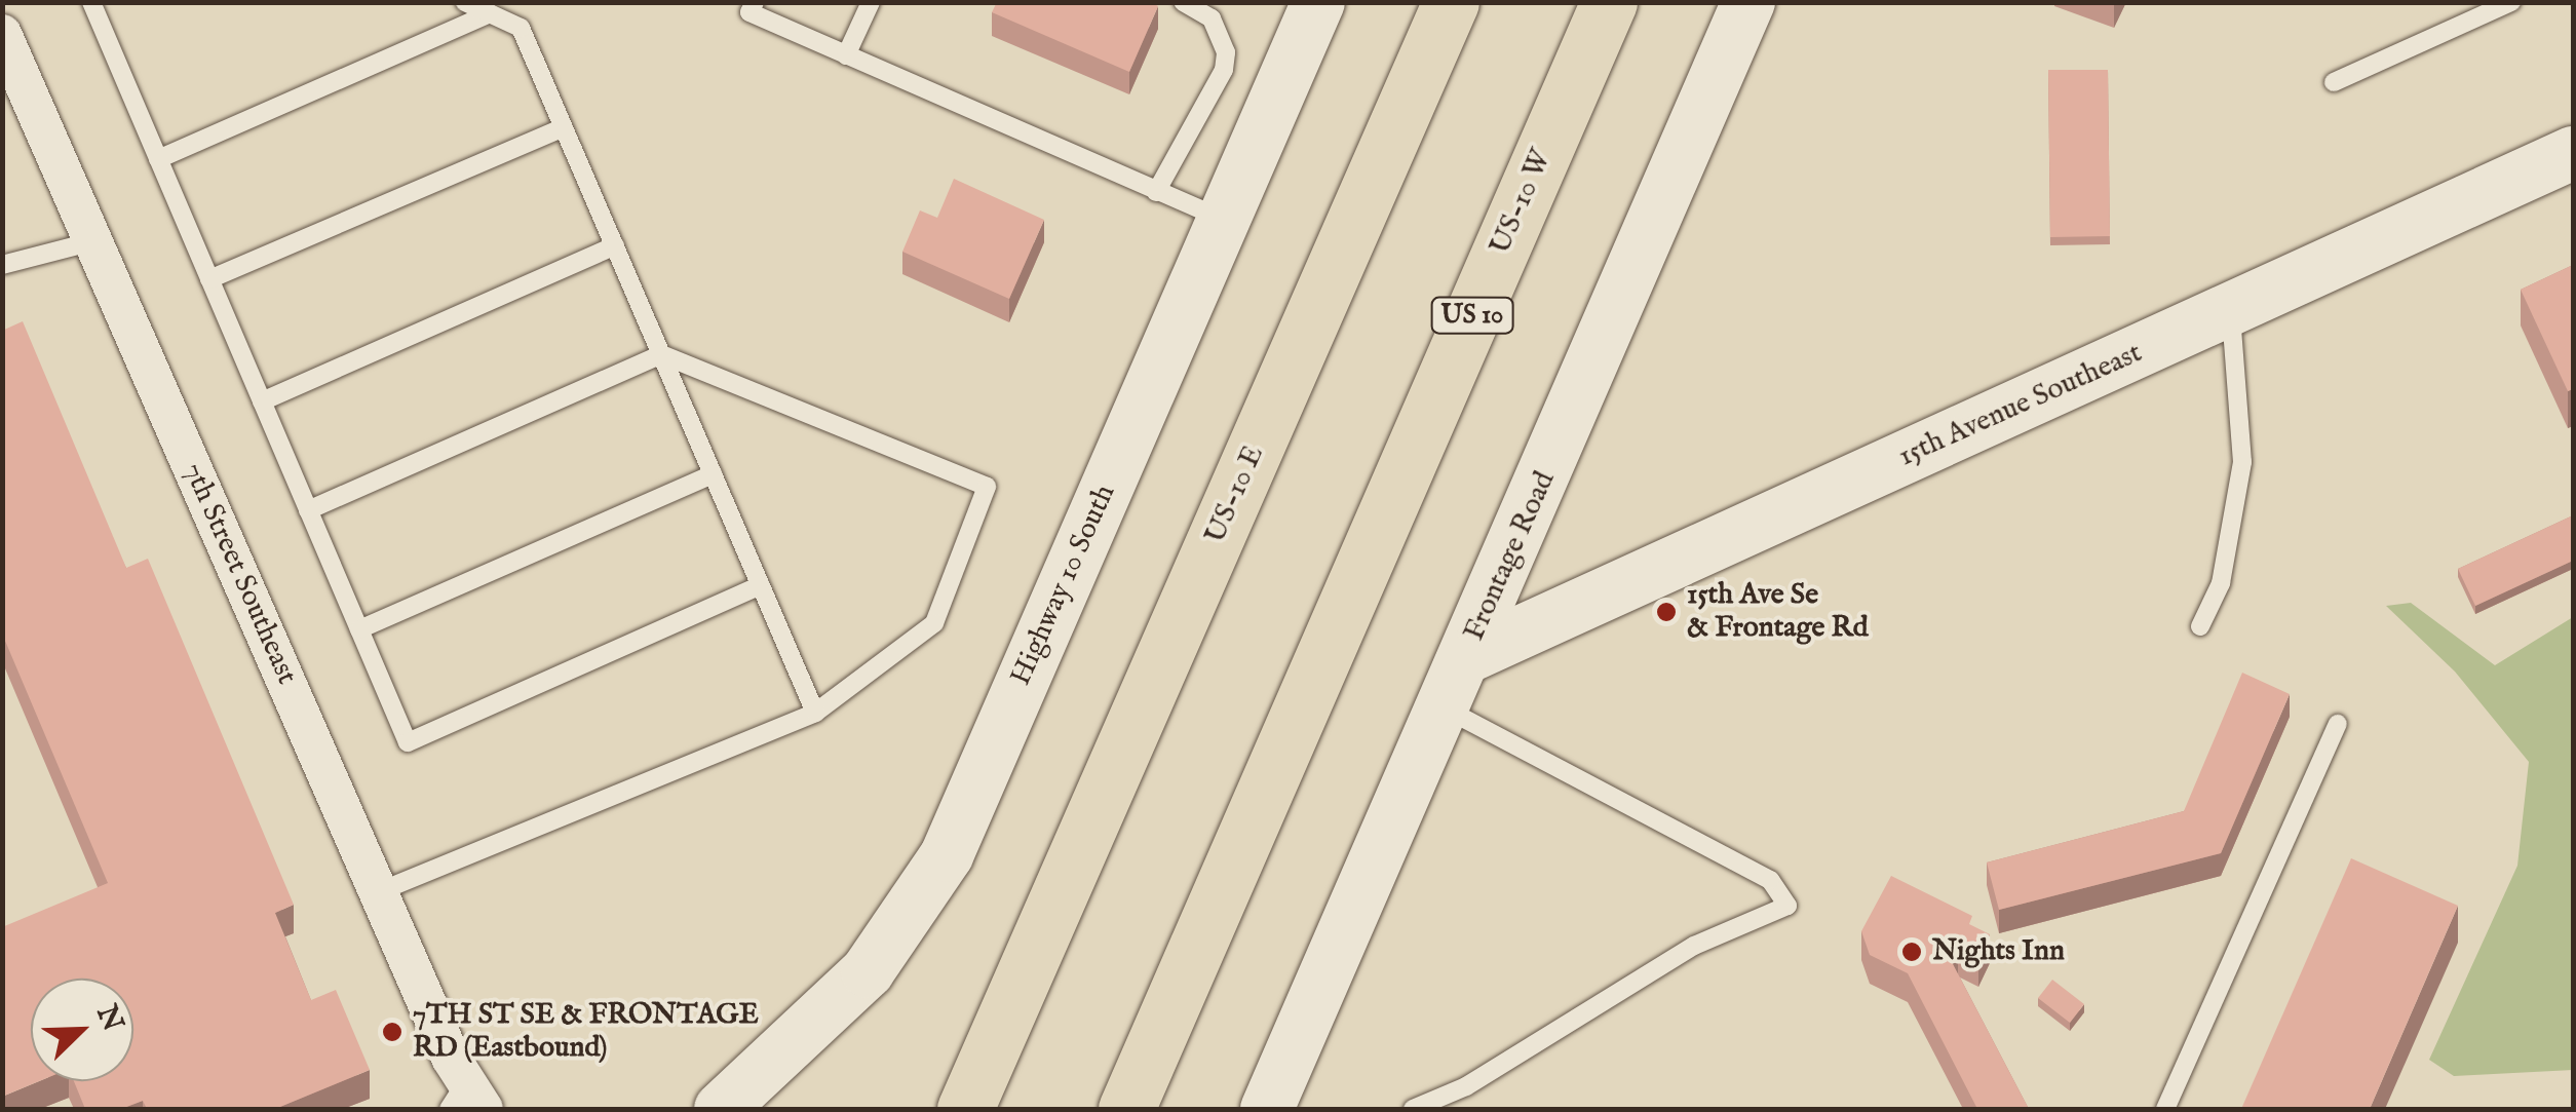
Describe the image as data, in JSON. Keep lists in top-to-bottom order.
{
  "streets": {
    "highway": ["US-10 W", "US 10", "US-10 E"],
    "street": [
      "15th Avenue Southeast",
      "Frontage Road",
      "7th Street Southeast",
      "Highway 10 South"
    ]
  },
  "crossings": [
    ["15th Avenue Southeast", "Frontage Road"]
  ],
  "places": ["15th Ave Se & Frontage Rd", "Nights Inn", "7TH ST SE & FRONTAGE RD (Eastbound)"],
  "north": "top right"
}
